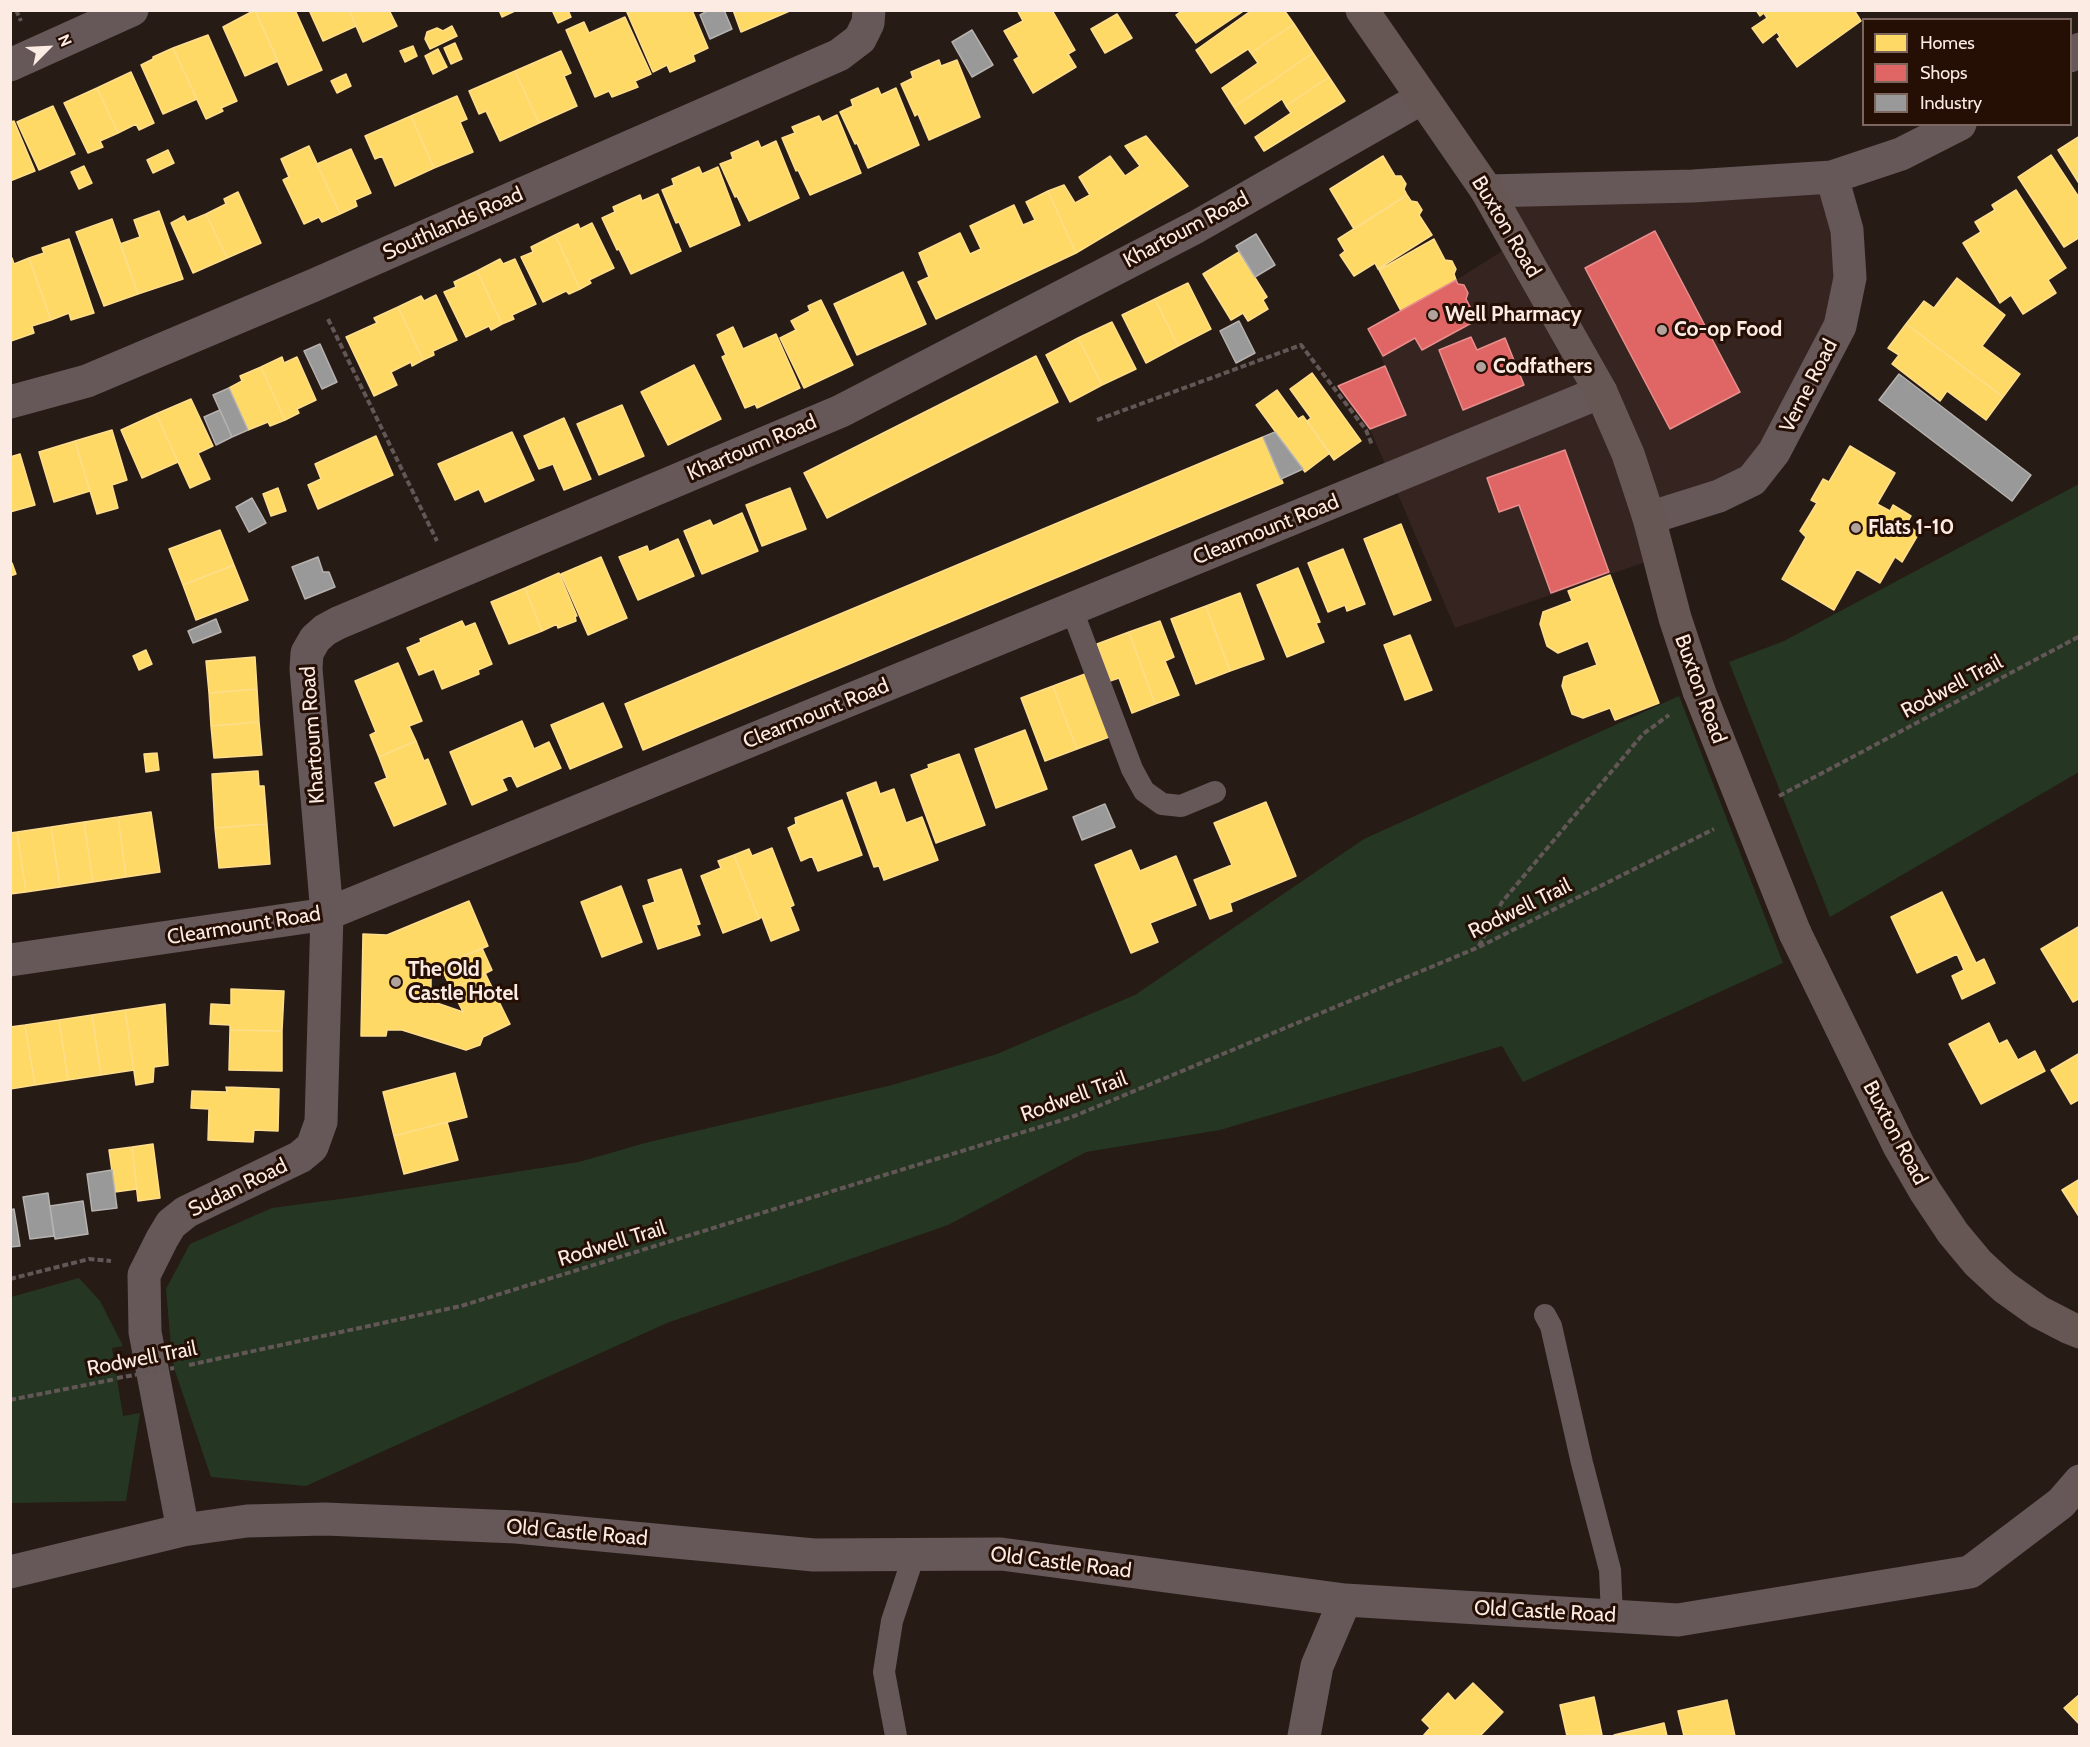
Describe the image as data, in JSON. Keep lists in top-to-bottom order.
{
  "streets": {
    "highway": ["Buxton Road"],
    "street": [
      "Southlands Road",
      "Khartoum Road",
      "Verne Road",
      "Clearmount Road",
      "Sudan Road",
      "Old Castle Road"
    ],
    "path": ["Rodwell Trail"]
  },
  "crossings": [
    ["Buxton Road", "Khartoum Road"],
    ["Buxton Road", "Verne Road"],
    ["Buxton Road", "Clearmount Road"],
    ["Khartoum Road", "Clearmount Road"],
    ["Khartoum Road", "Sudan Road"],
    ["Clearmount Road", "Sudan Road"],
    ["Sudan Road", "Old Castle Road"]
  ],
  "places": [
    "Well Pharmacy",
    "Co-op Food",
    "Codfathers",
    "Flats 1-10",
    "The Old Castle Hotel"
  ],
  "legend": ["Homes", "Shops", "Industry"],
  "north": "top right"
}
